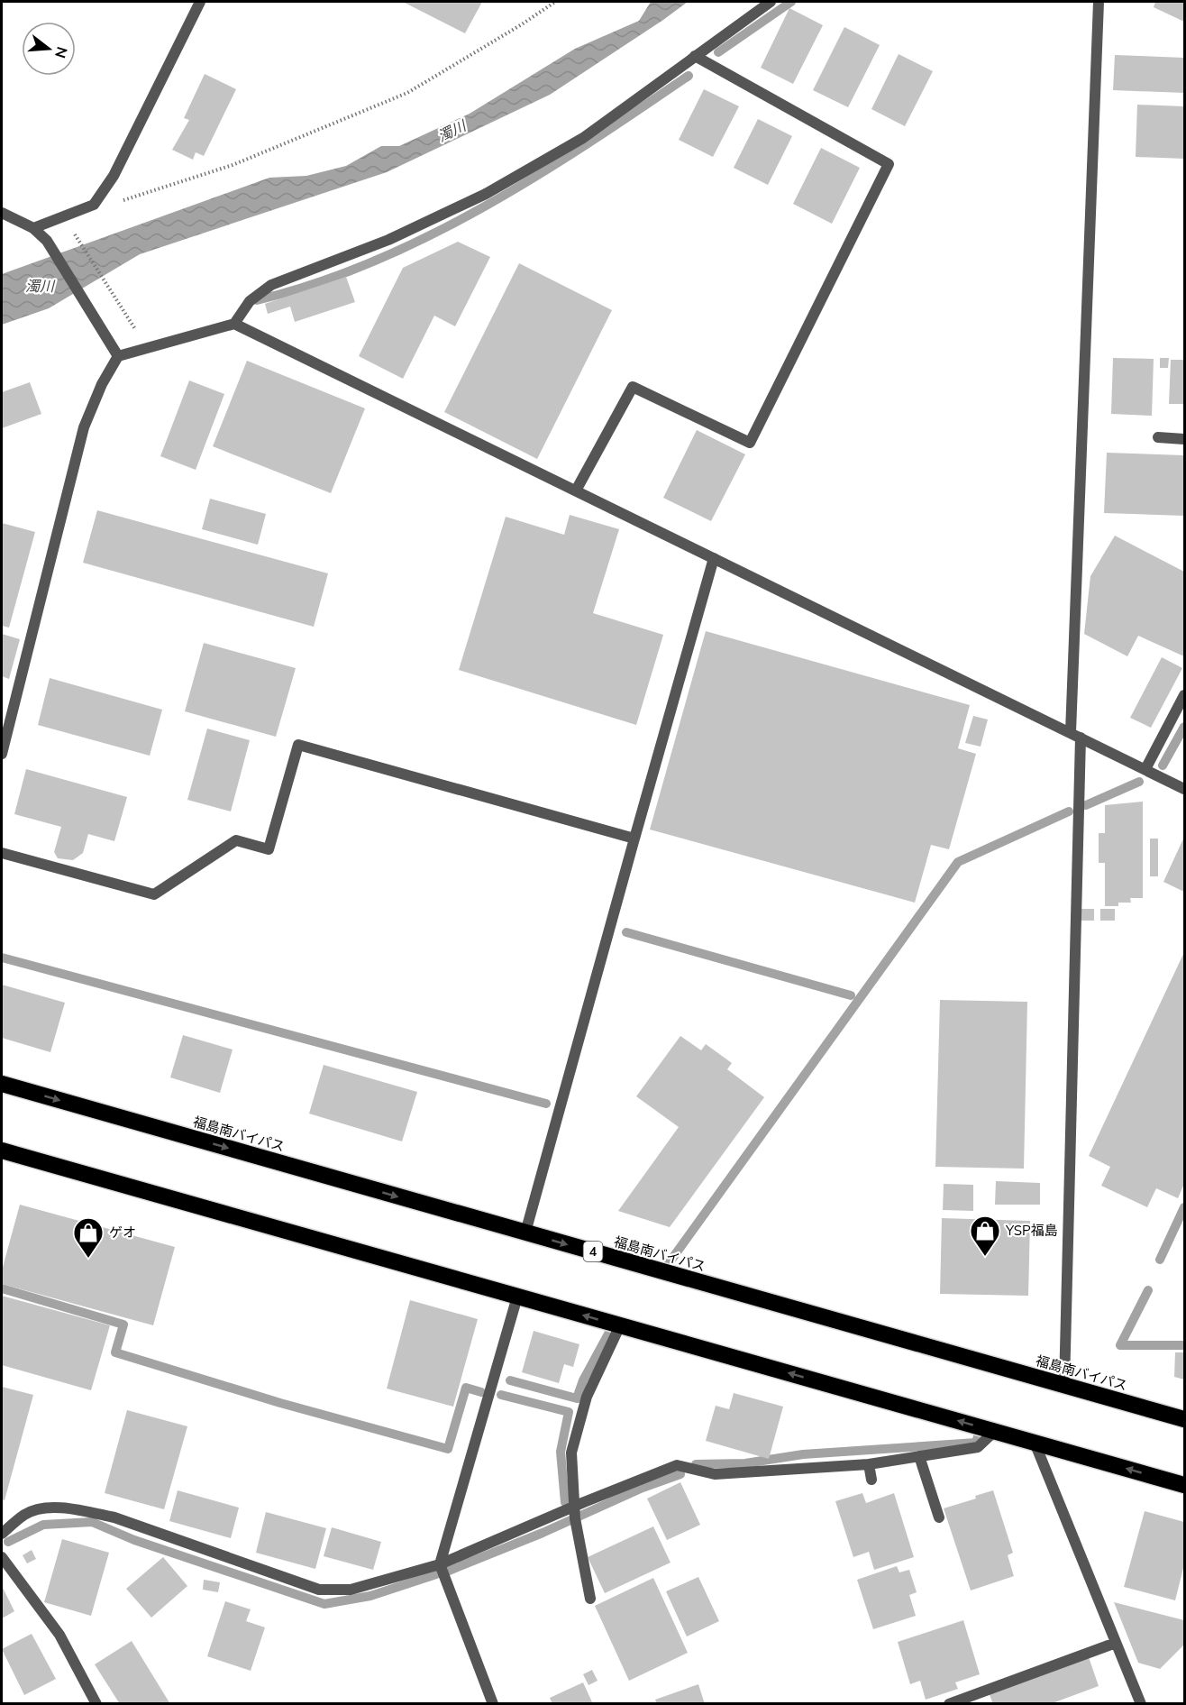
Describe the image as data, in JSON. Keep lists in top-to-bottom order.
{
  "streets": {
    "highway": ["福島南バイパス", "4"]
  },
  "water": ["濁川"],
  "places": {
    "shop": ["YSP福島", "ゲオ"]
  },
  "north": "right"
}
